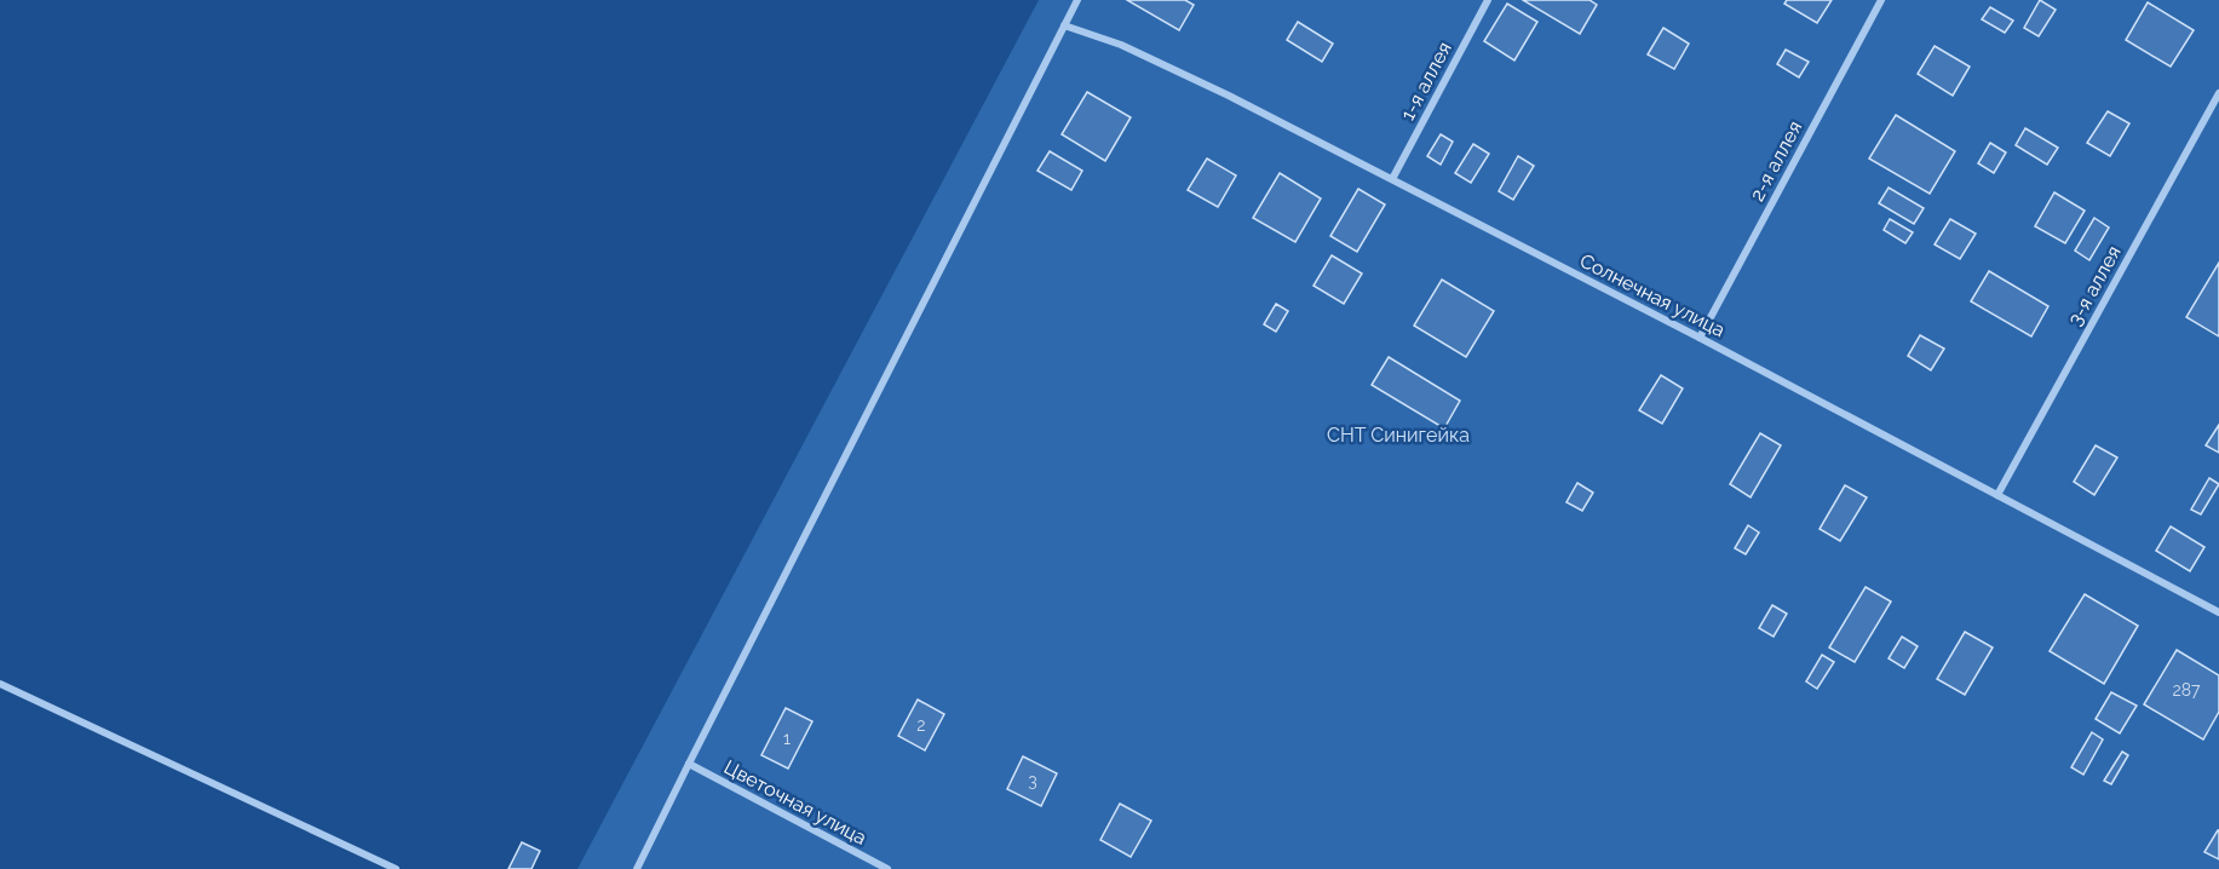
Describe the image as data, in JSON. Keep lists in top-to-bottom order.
{
  "streets": {
    "street": [
      "1-я аллея",
      "2-я аллея",
      "3-я аллея",
      "Солнечная улица",
      "Цветочная улица"
    ]
  },
  "crossings": [
    ["1-я аллея", "Солнечная улица"],
    ["2-я аллея", "Солнечная улица"],
    ["3-я аллея", "Солнечная улица"]
  ],
  "parks": ["СНТ Синигейка"],
  "house_numbers": [
    "287",
    "2",
    "1",
    "3"
  ]
}
